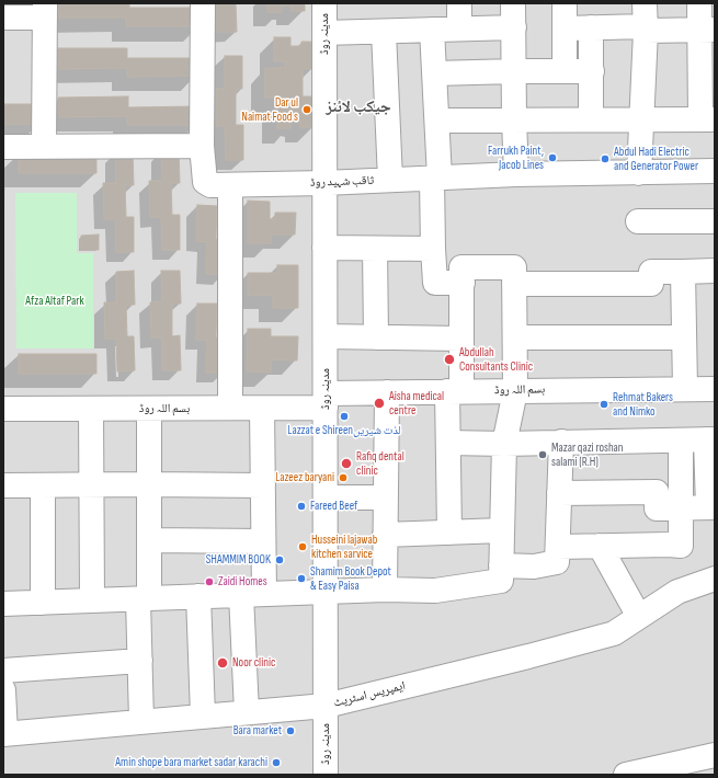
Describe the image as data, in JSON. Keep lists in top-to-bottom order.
{
  "streets": {
    "street": [
      "مدینہ روڈ",
      "ثاقب شہید روڈ",
      "بسم اللہ روڈ",
      "ایمپریس اسٹریٹ"
    ]
  },
  "crossings": [
    ["مدینہ روڈ", "ثاقب شہید روڈ"],
    ["مدینہ روڈ", "بسم اللہ روڈ"],
    ["مدینہ روڈ", "ایمپریس اسٹریٹ"]
  ],
  "districts": ["جیکب لائنز"],
  "parks": ["Afza Altaf Park"],
  "places": [
    "Dar ul Naimat Food s",
    "Farrukh Paint, Jacob Lines",
    "Abdul Hadi Electric and Generator Power",
    "Abdullah Consultants Clinic",
    "Aisha medical centre",
    "Rehmat Bakers and Nimko",
    "Lazzat e Shireenلذت شیریں",
    "Mazar qazi roshan salami (R.H)",
    "Rafiq dental clinic",
    "Lazeez baryani",
    "Fareed Beef",
    "Husseini lajawab kitchen sarvice",
    "SHAMMIM BOOK",
    "Shamim Book Depot & Easy Paisa",
    "Zaidi Homes",
    "Noor clinic",
    "Bara market",
    "Amin shope bara market sadar karachi"
  ]
}
